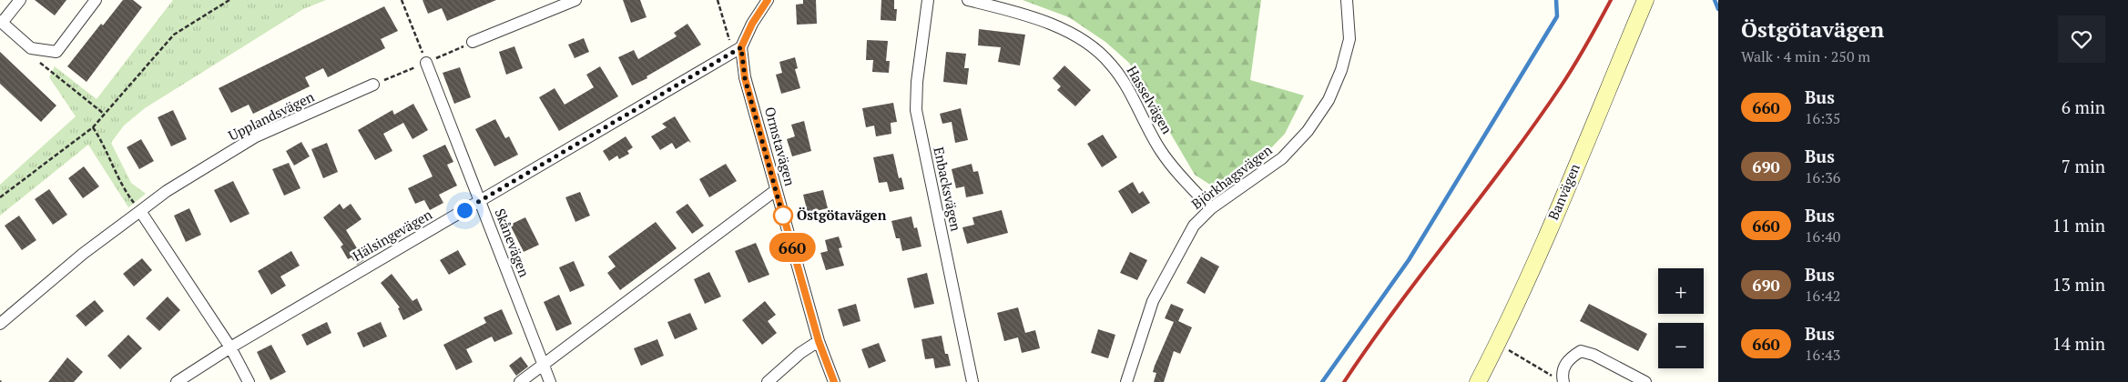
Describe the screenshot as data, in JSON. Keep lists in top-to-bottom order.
{
  "streets": {
    "street": [
      "Hasselvägen",
      "Upplandsvägen",
      "Ormstavägen",
      "Björkhagsvägen",
      "Enbacksvägen",
      "Banvägen",
      "Hälsingevägen",
      "Skånevägen"
    ]
  },
  "crossings": [
    ["Hasselvägen", "Björkhagsvägen"],
    ["Ormstavägen", "Hälsingevägen"],
    ["Hälsingevägen", "Skånevägen"]
  ],
  "places": ["Östgötavägen"],
  "lines": ["bus line 660"],
  "page": {
    "on_map": "660",
    "heading": ["Östgötavägen", "Walk · 4 min · 250 m"],
    "list": [
      {
        "mark": "660",
        "name": "Bus",
        "note": "16:35",
        "value": "6 min"
      },
      {
        "mark": "690",
        "name": "Bus",
        "note": "16:36",
        "value": "7 min"
      },
      {
        "mark": "660",
        "name": "Bus",
        "note": "16:40",
        "value": "11 min"
      },
      {
        "mark": "690",
        "name": "Bus",
        "note": "16:42",
        "value": "13 min"
      },
      {
        "mark": "660",
        "name": "Bus",
        "note": "16:43",
        "value": "14 min"
      }
    ],
    "map_buttons": ["+", "−"]
  }
}
